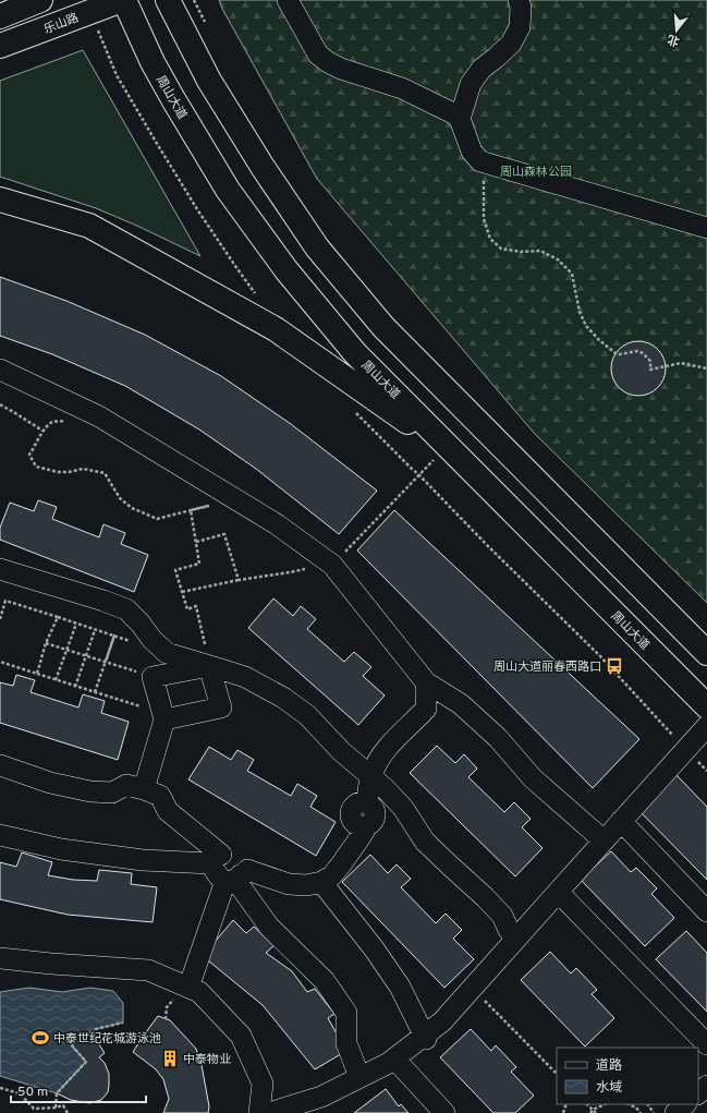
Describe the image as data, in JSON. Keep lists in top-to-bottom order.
{
  "streets": {
    "main road": ["乐山路", "周山大道"]
  },
  "crossings": [
    ["乐山路", "周山大道"]
  ],
  "parks": ["周山森林公园"],
  "places": {
    "bus stop": ["周山大道丽春西路口"],
    "sports": ["中泰世纪花城游泳池"],
    "building": ["中泰物业"]
  },
  "legend": ["道路", "水域"],
  "scale_bar": "50 m",
  "north": "bottom"
}
